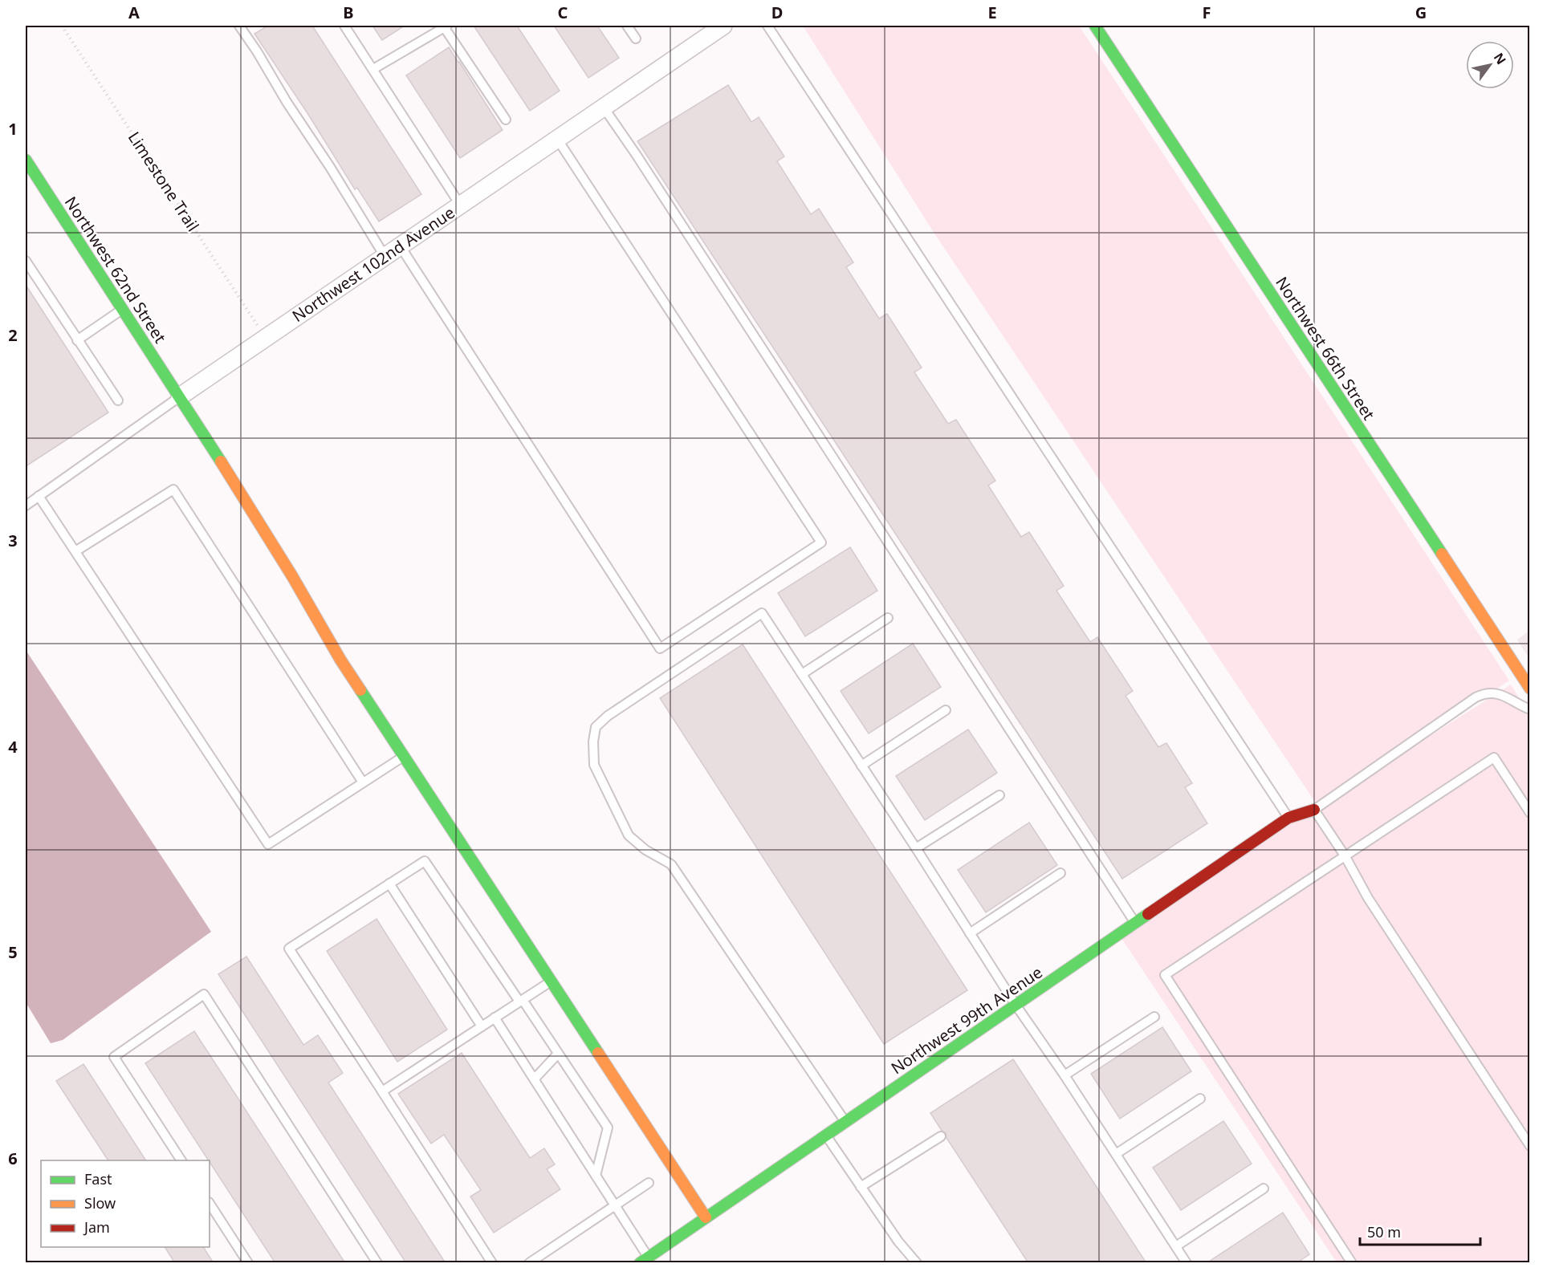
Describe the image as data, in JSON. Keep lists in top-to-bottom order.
{
  "streets": {
    "street": [
      "Northwest 102nd Avenue",
      "Northwest 62nd Street",
      "Northwest 66th Street",
      "Northwest 99th Avenue"
    ],
    "path": ["Limestone Trail"]
  },
  "crossings": [
    ["Limestone Trail", "Northwest 102nd Avenue"],
    ["Northwest 102nd Avenue", "Northwest 62nd Street"],
    ["Northwest 62nd Street", "Northwest 99th Avenue"]
  ],
  "legend": ["Fast", "Slow", "Jam"],
  "scale_bar": "50 m",
  "north": "top right",
  "grid": {
    "columns": [
      "A",
      "B",
      "C",
      "D",
      "E",
      "F",
      "G"
    ],
    "rows": [
      "1",
      "2",
      "3",
      "4",
      "5",
      "6"
    ]
  }
}
